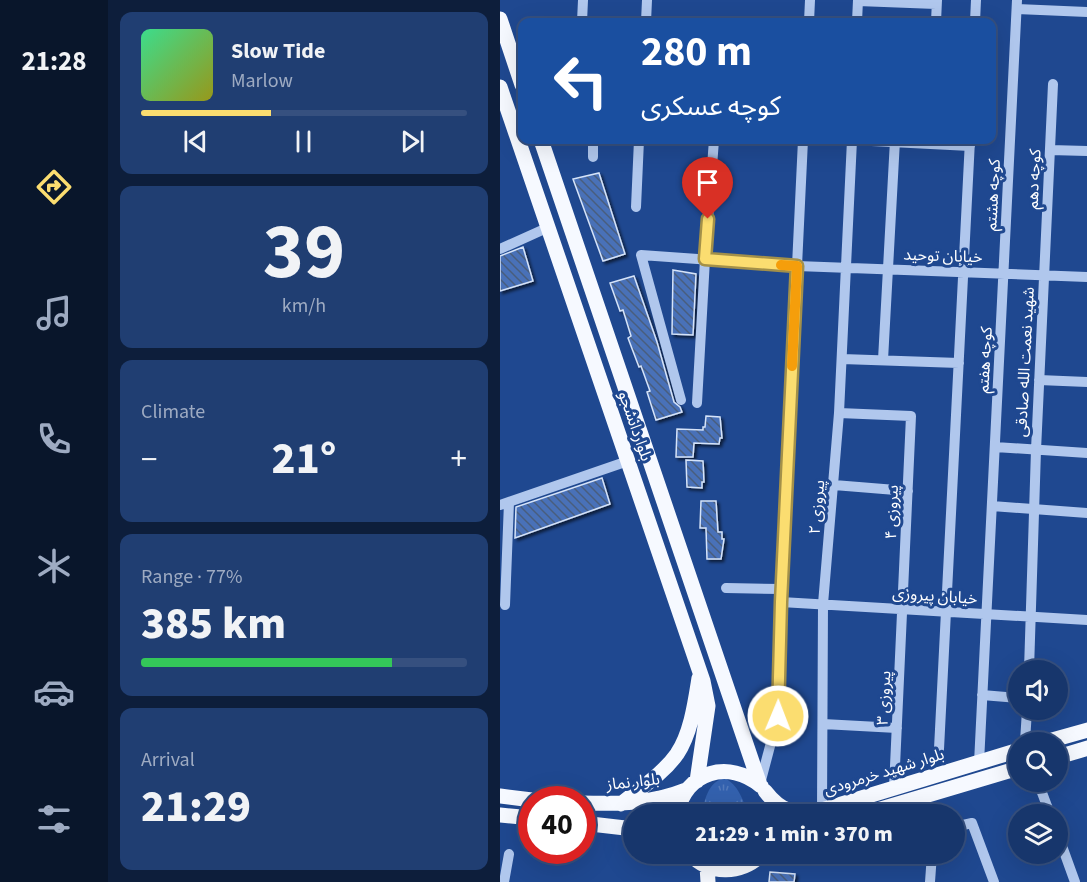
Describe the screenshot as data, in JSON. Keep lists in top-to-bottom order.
{
  "streets": {
    "main road": ["بلواردانشجو", "بلوار شهید خرمرودی", "بلوار نماز"],
    "street": [
      "کوچه دهم",
      "کوچه هشتم",
      "خیابان توحید",
      "کوچه هفتم",
      "شهید نعمت الله صادقی",
      "پیروزی ۲",
      "پیروزی ۴",
      "خیابان پیروزی",
      "پیروزی ۳"
    ]
  },
  "crossings": [
    ["کوچه دهم", "خیابان توحید"],
    ["کوچه دهم", "شهید نعمت الله صادقی"],
    ["کوچه هشتم", "خیابان توحید"],
    ["کوچه هشتم", "کوچه هفتم"],
    ["خیابان توحید", "کوچه هفتم"],
    ["خیابان توحید", "شهید نعمت الله صادقی"],
    ["خیابان توحید", "پیروزی ۲"],
    ["کوچه هفتم", "خیابان پیروزی"],
    ["کوچه هفتم", "بلوار شهید خرمرودی"],
    ["شهید نعمت الله صادقی", "خیابان پیروزی"],
    ["بلواردانشجو", "بلوار شهید خرمرودی"],
    ["بلواردانشجو", "بلوار نماز"],
    ["پیروزی ۲", "پیروزی ۴"],
    ["پیروزی ۲", "خیابان پیروزی"],
    ["پیروزی ۴", "خیابان پیروزی"],
    ["پیروزی ۴", "پیروزی ۳"],
    ["خیابان پیروزی", "پیروزی ۳"],
    ["پیروزی ۳", "بلوار شهید خرمرودی"],
    ["بلوار شهید خرمرودی", "بلوار نماز"]
  ],
  "page": {
    "tabs": "21:28",
    "turn": ["280 m", "کوچه عسکری"],
    "song": ["Slow Tide", "Marlow"],
    "tile": [
      ["39", "km/h"],
      "Climate",
      ["Range · 77%", "385 km"],
      ["Arrival", "21:29"]
    ],
    "heat": ["−", "21°", "+"],
    "limit": "40",
    "trip": "21:29 · 1 min · 370 m"
  }
}
